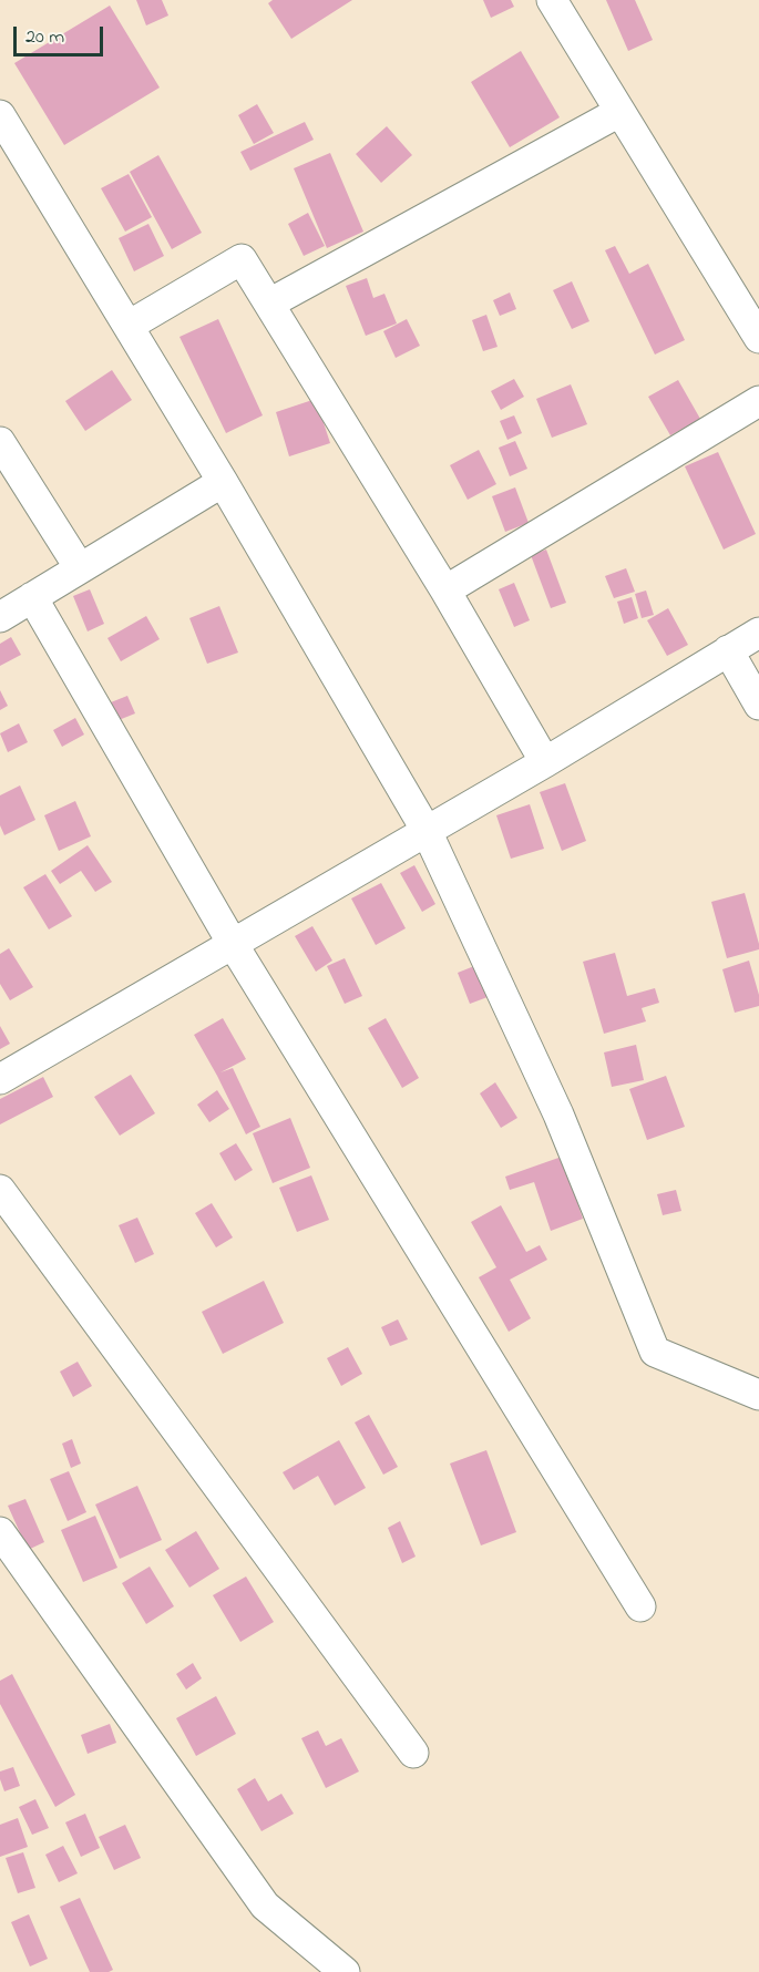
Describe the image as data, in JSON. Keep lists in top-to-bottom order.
{
  "scale_bar": "20 m"
}
